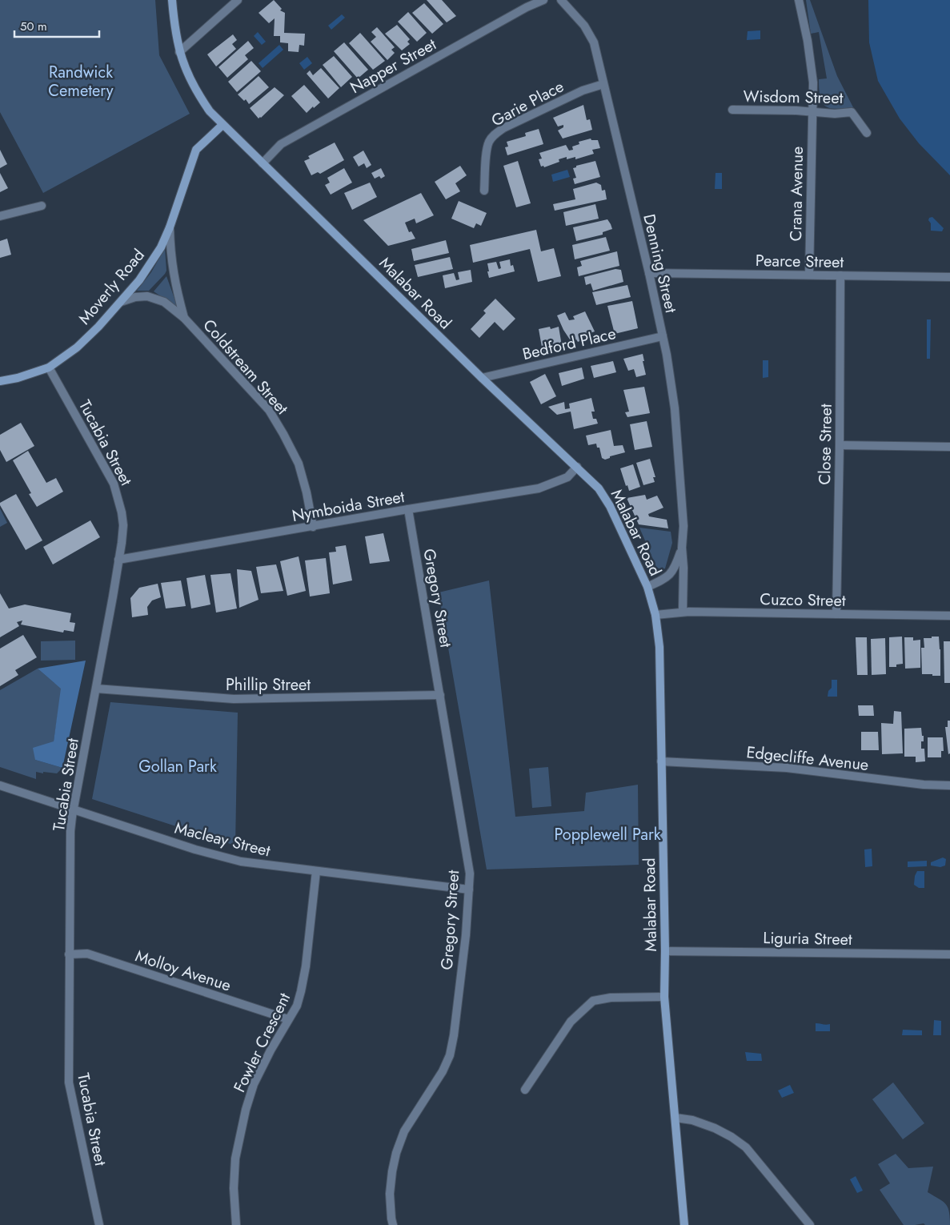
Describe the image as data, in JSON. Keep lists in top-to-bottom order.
{
  "streets": {
    "main road": ["Moverly Road", "Malabar Road"],
    "street": [
      "Napper Street",
      "Wisdom Street",
      "Garie Place",
      "Crana Avenue",
      "Pearce Street",
      "Denning Street",
      "Bedford Place",
      "Coldstream Street",
      "Tucabia Street",
      "Close Street",
      "Nymboida Street",
      "Gregory Street",
      "Cuzco Street",
      "Phillip Street",
      "Edgecliffe Avenue",
      "Macleay Street",
      "Liguria Street",
      "Molloy Avenue",
      "Fowler Crescent"
    ]
  },
  "crossings": [
    ["Napper Street", "Malabar Road"],
    ["Wisdom Street", "Crana Avenue"],
    ["Garie Place", "Denning Street"],
    ["Crana Avenue", "Pearce Street"],
    ["Pearce Street", "Denning Street"],
    ["Pearce Street", "Close Street"],
    ["Denning Street", "Malabar Road"],
    ["Denning Street", "Bedford Place"],
    ["Denning Street", "Cuzco Street"],
    ["Moverly Road", "Malabar Road"],
    ["Moverly Road", "Coldstream Street"],
    ["Moverly Road", "Tucabia Street"],
    ["Malabar Road", "Bedford Place"],
    ["Malabar Road", "Nymboida Street"],
    ["Malabar Road", "Cuzco Street"],
    ["Malabar Road", "Edgecliffe Avenue"],
    ["Malabar Road", "Liguria Street"],
    ["Coldstream Street", "Nymboida Street"],
    ["Tucabia Street", "Nymboida Street"],
    ["Tucabia Street", "Phillip Street"],
    ["Tucabia Street", "Macleay Street"],
    ["Tucabia Street", "Molloy Avenue"],
    ["Close Street", "Cuzco Street"],
    ["Nymboida Street", "Gregory Street"],
    ["Gregory Street", "Phillip Street"],
    ["Gregory Street", "Macleay Street"],
    ["Macleay Street", "Fowler Crescent"],
    ["Molloy Avenue", "Fowler Crescent"]
  ],
  "parks": ["Randwick Cemetery", "Gollan Park", "Popplewell Park"],
  "scale_bar": "50 m"
}
